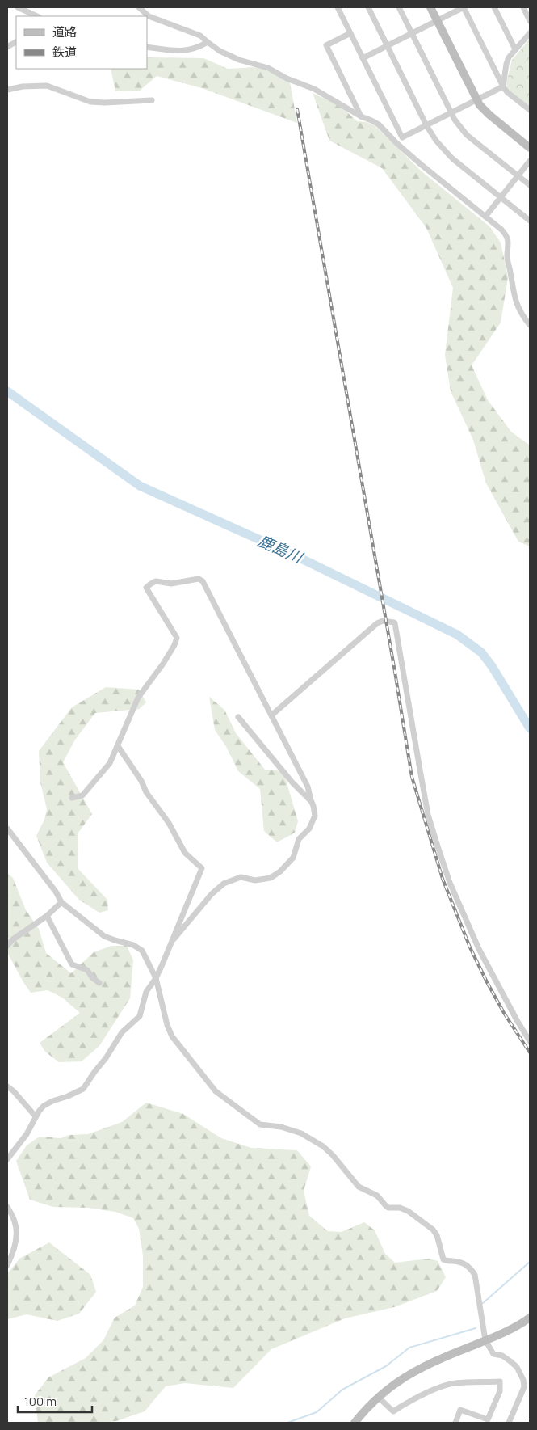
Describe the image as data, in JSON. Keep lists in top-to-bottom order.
{
  "water": ["鹿島川"],
  "legend": ["道路", "鉄道"],
  "scale_bar": "100 m"
}
